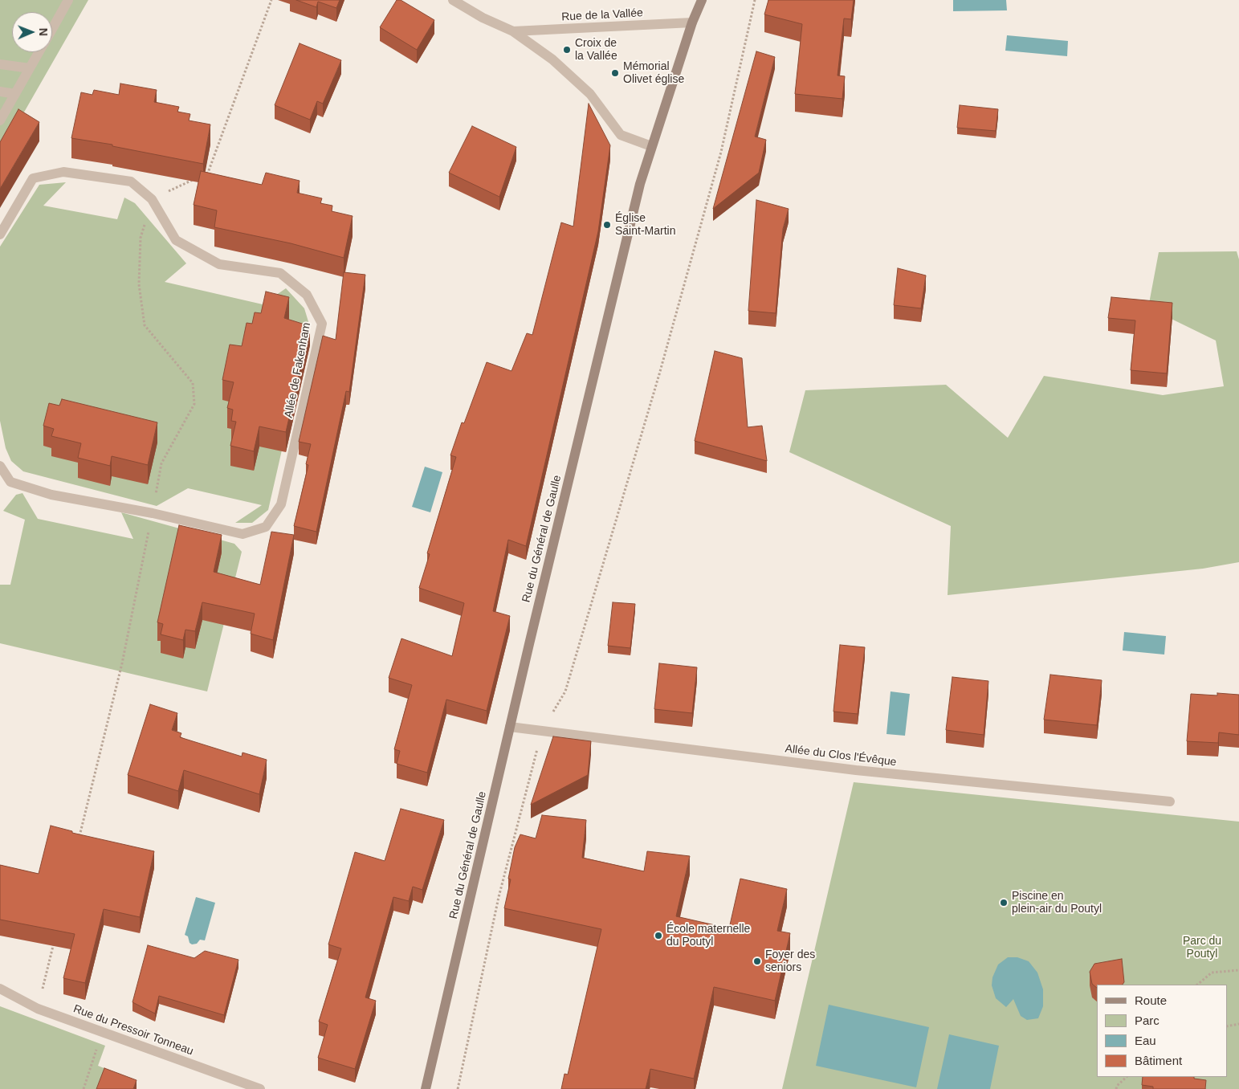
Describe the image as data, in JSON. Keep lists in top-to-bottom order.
{
  "streets": {
    "main road": ["Rue du Général de Gaulle"],
    "street": [
      "Rue de la Vallée",
      "Allée de Fakenham",
      "Allée du Clos l'Évêque",
      "Rue du Pressoir Tonneau"
    ]
  },
  "crossings": [
    ["Rue de la Vallée", "Rue du Général de Gaulle"],
    ["Rue du Général de Gaulle", "Allée du Clos l'Évêque"]
  ],
  "parks": ["Parc du Poutyl"],
  "places": [
    "Croix de la Vallée",
    "Mémorial Olivet église",
    "Église Saint-Martin",
    "Piscine en plein-air du Poutyl",
    "École maternelle du Poutyl",
    "Foyer des seniors"
  ],
  "legend": [
    "Route",
    "Parc",
    "Eau",
    "Bâtiment"
  ],
  "north": "right"
}
